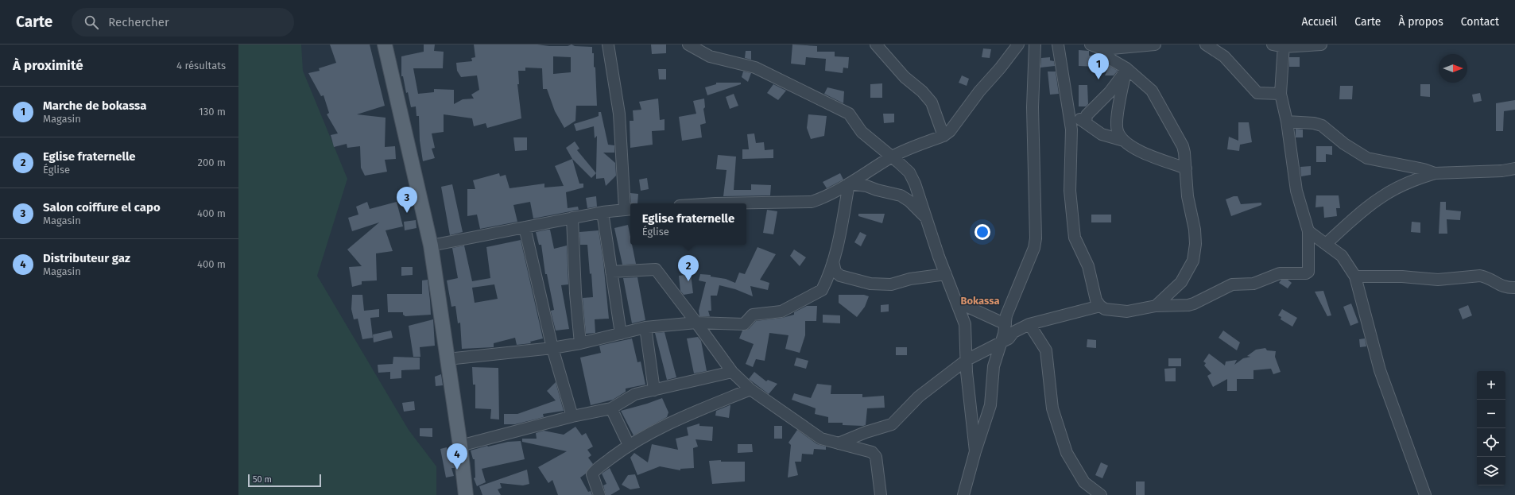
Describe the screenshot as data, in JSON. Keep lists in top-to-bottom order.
{
  "districts": ["Bokassa"],
  "scale_bar": "50 m",
  "north": "right",
  "page": {
    "header": "Carte",
    "search": "Rechercher",
    "nav": [
      "Accueil",
      "Carte",
      "À propos",
      "Contact"
    ],
    "heading": ["À proximité", "4 résultats"],
    "pins": [
      "1",
      "3",
      "2",
      "4"
    ],
    "list": [
      {
        "mark": "1",
        "name": "Marche de bokassa",
        "note": "Magasin",
        "value": "130 m"
      },
      {
        "mark": "2",
        "name": "Eglise fraternelle",
        "note": "Église",
        "value": "200 m"
      },
      {
        "mark": "3",
        "name": "Salon coiffure el capo",
        "note": "Magasin",
        "value": "400 m"
      },
      {
        "mark": "4",
        "name": "Distributeur gaz",
        "note": "Magasin",
        "value": "400 m"
      }
    ],
    "popup": ["Eglise fraternelle", "Église"],
    "map_buttons": ["+", "−"],
    "scale": "50 m"
  }
}
